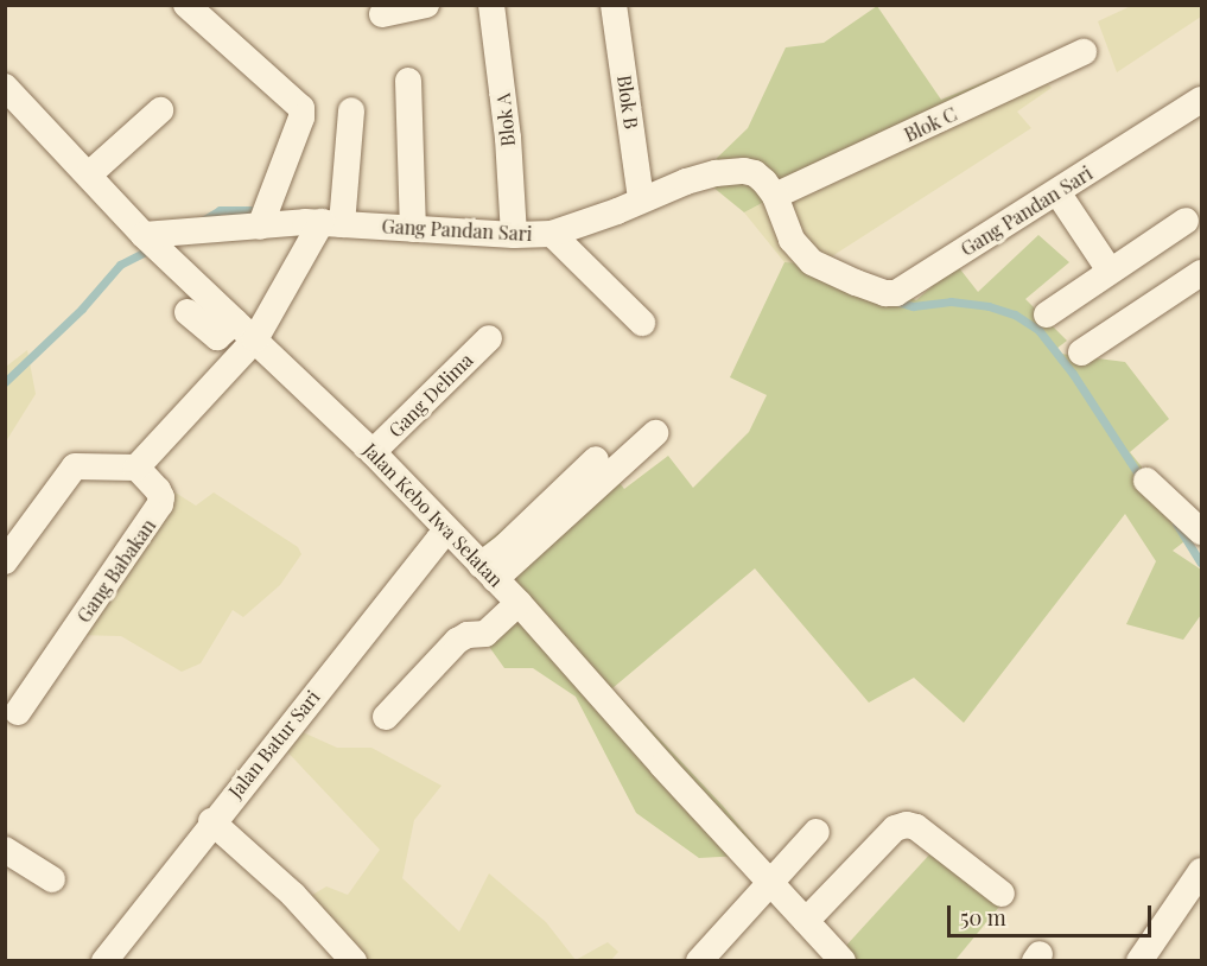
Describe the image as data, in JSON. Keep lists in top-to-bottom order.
{
  "streets": {
    "street": [
      "Blok B",
      "Blok A",
      "Blok C",
      "Gang Pandan Sari",
      "Gang Delima",
      "Jalan Kebo Iwa Selatan",
      "Gang Babakan",
      "Jalan Batur Sari"
    ]
  },
  "crossings": [
    ["Blok B", "Gang Pandan Sari"],
    ["Blok A", "Gang Pandan Sari"],
    ["Blok C", "Gang Pandan Sari"],
    ["Gang Pandan Sari", "Jalan Kebo Iwa Selatan"],
    ["Gang Delima", "Jalan Kebo Iwa Selatan"],
    ["Jalan Kebo Iwa Selatan", "Jalan Batur Sari"]
  ],
  "scale_bar": "50 m"
}
